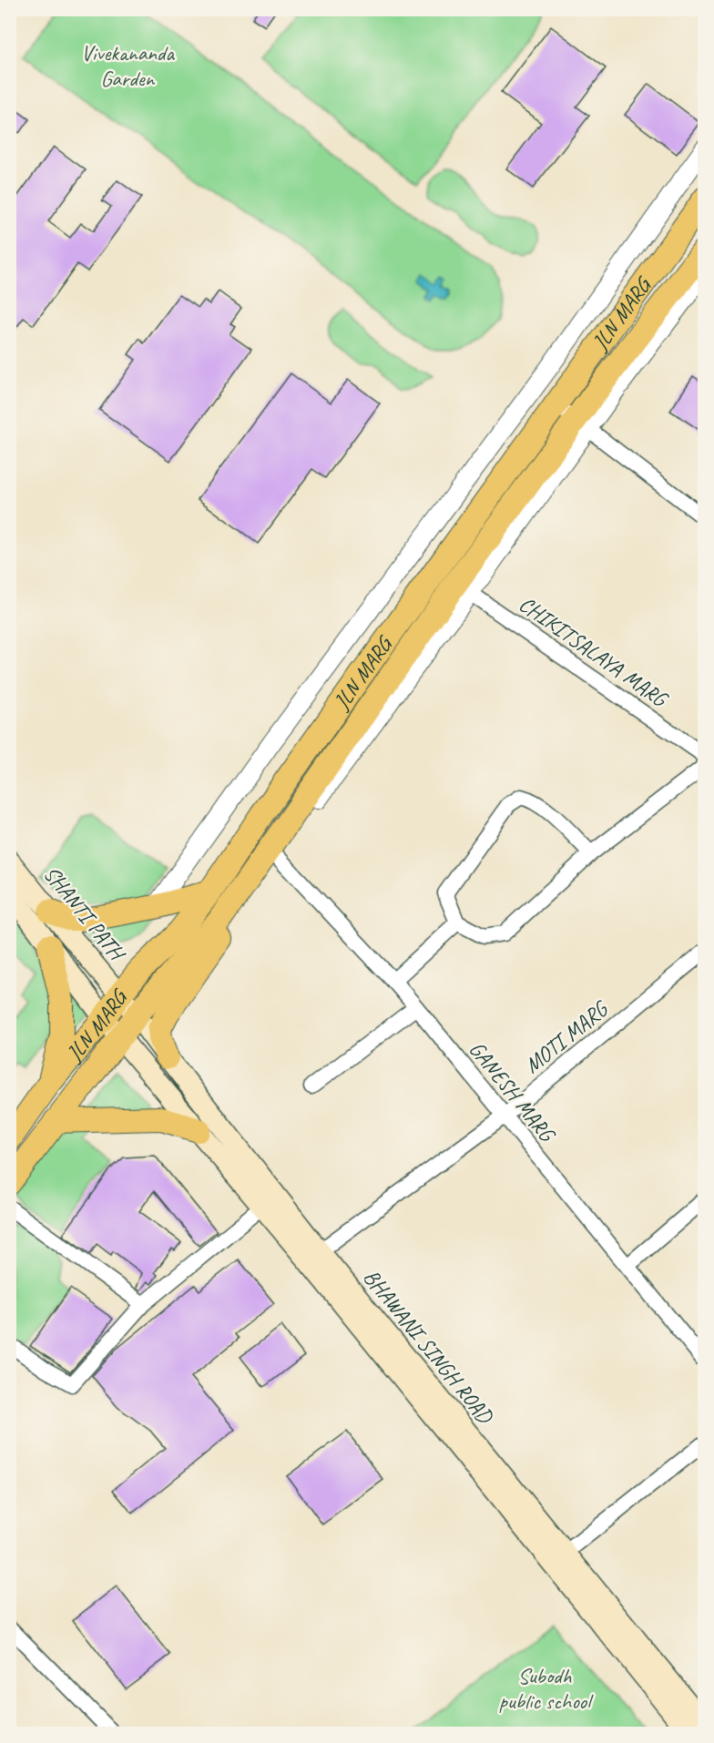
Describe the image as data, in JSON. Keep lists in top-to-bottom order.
{
  "streets": {
    "main road": ["JLN MARG", "SHANTI PATH", "BHAWANI SINGH ROAD"],
    "street": ["CHIKITSALAYA MARG", "MOTI MARG", "GANESH MARG"]
  },
  "crossings": [
    ["JLN MARG", "CHIKITSALAYA MARG"],
    ["JLN MARG", "SHANTI PATH"],
    ["JLN MARG", "GANESH MARG"],
    ["JLN MARG", "BHAWANI SINGH ROAD"],
    ["SHANTI PATH", "BHAWANI SINGH ROAD"],
    ["MOTI MARG", "GANESH MARG"],
    ["MOTI MARG", "BHAWANI SINGH ROAD"]
  ],
  "parks": ["Vivekananda Garden", "Subodh public school"]
}
